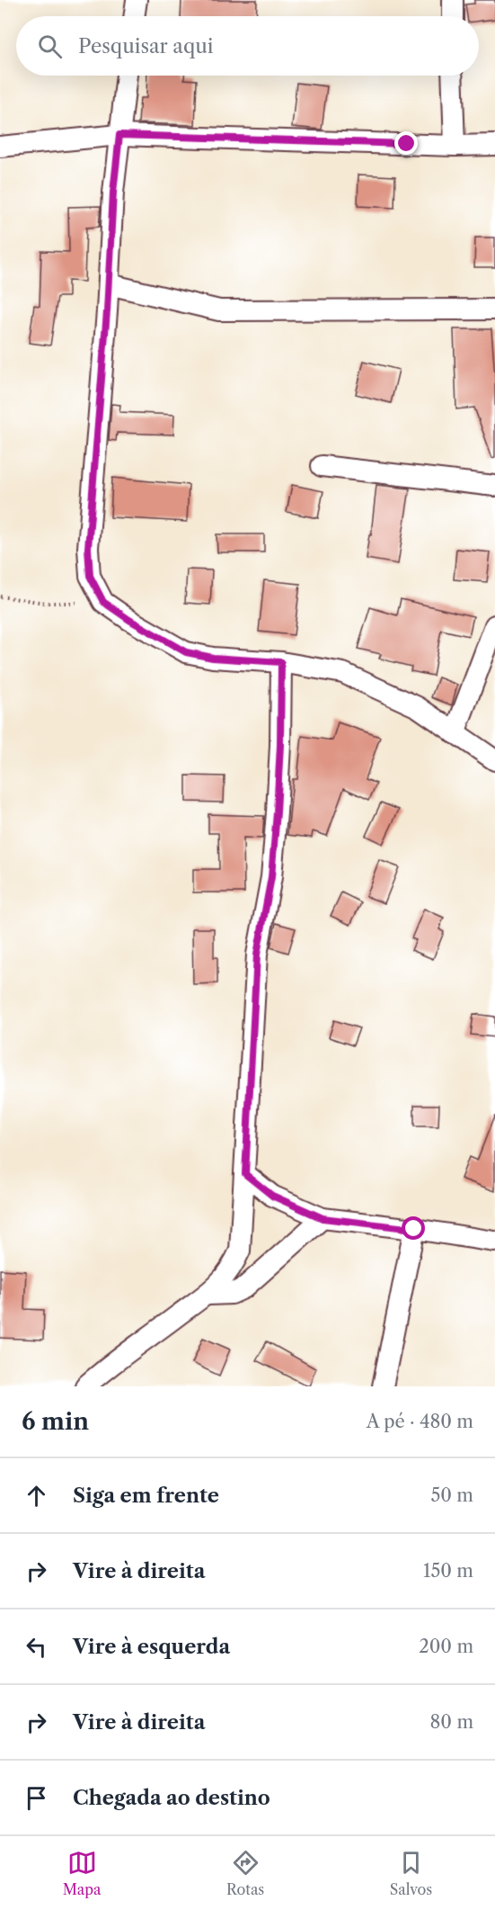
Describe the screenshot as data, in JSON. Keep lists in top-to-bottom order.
{
  "page": {
    "search": "Pesquisar aqui",
    "heading": ["6 min", "A pé · 480 m"],
    "list": [
      ["Siga em frente", "50 m"],
      ["Vire à direita", "150 m"],
      ["Vire à esquerda", "200 m"],
      ["Vire à direita", "80 m"],
      "Chegada ao destino"
    ],
    "nav": ["Mapa", "Rotas", "Salvos"]
  }
}
